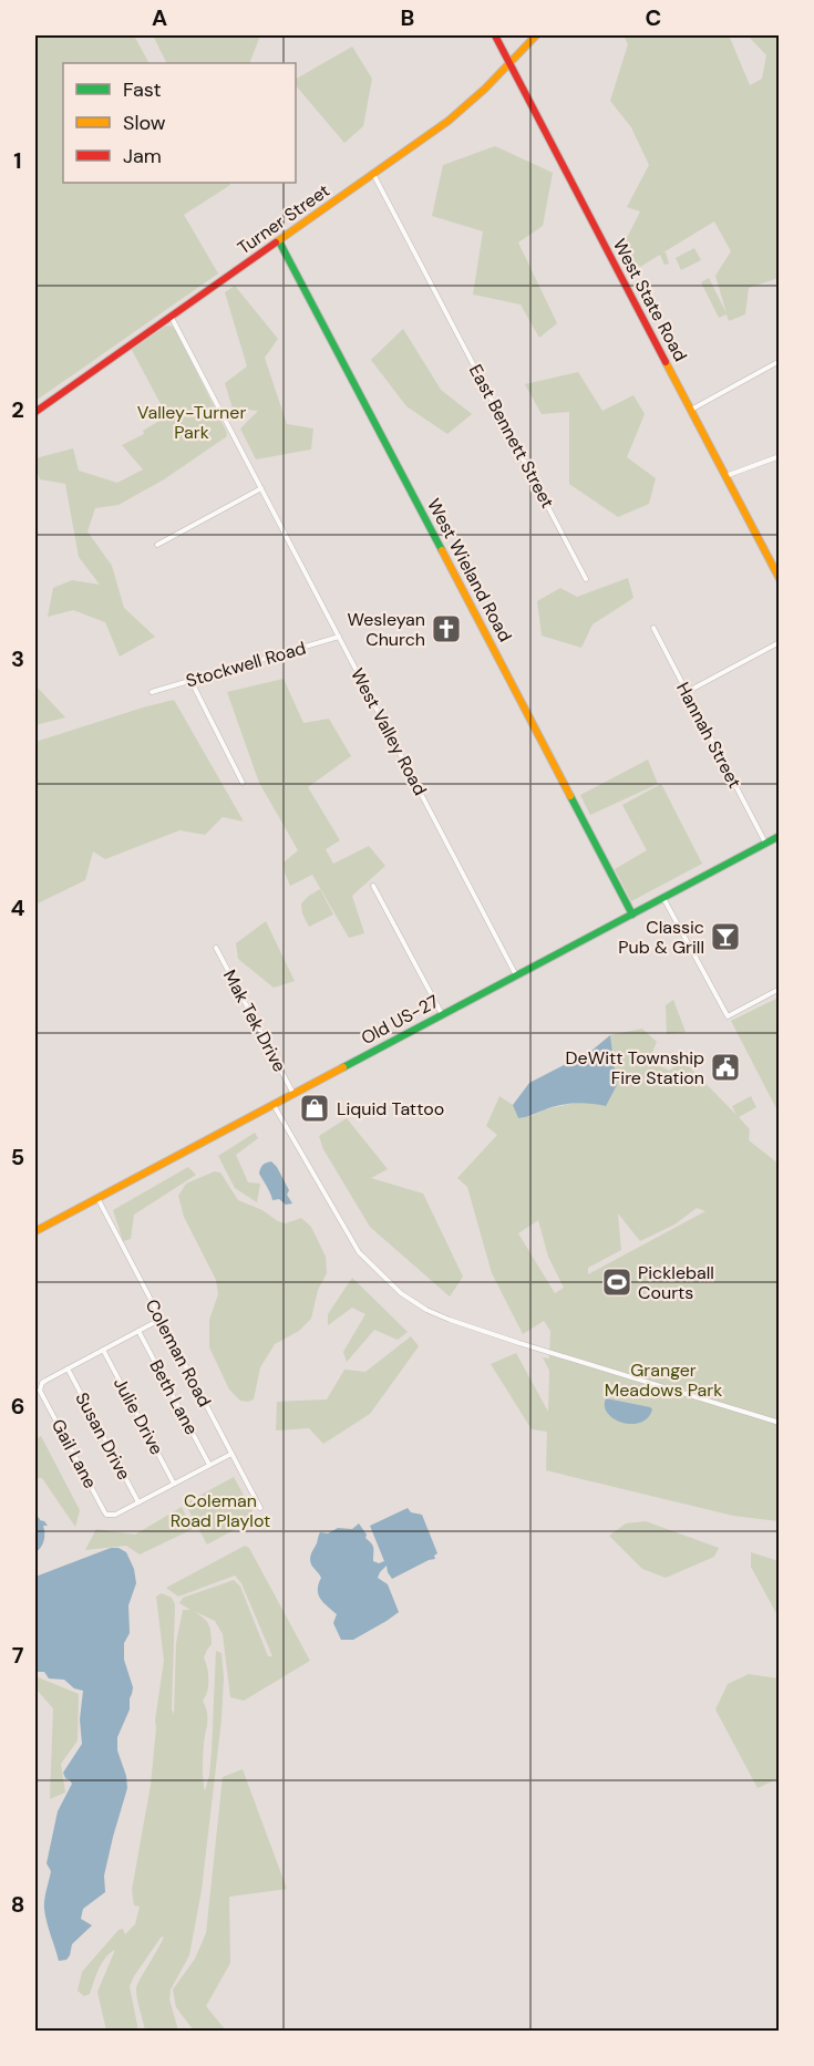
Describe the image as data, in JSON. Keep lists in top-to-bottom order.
{
  "streets": {
    "street": [
      "Turner Street",
      "West State Road",
      "East Bennett Street",
      "West Wieland Road",
      "Stockwell Road",
      "West Valley Road",
      "Hannah Street",
      "Old US-27",
      "Mak Tek Drive",
      "Coleman Road",
      "Beth Lane",
      "Julie Drive",
      "Susan Drive",
      "Gail Lane"
    ]
  },
  "crossings": [
    ["Turner Street", "West State Road"],
    ["Turner Street", "East Bennett Street"],
    ["Turner Street", "West Wieland Road"],
    ["Turner Street", "West Valley Road"],
    ["West Wieland Road", "Old US-27"],
    ["Stockwell Road", "West Valley Road"],
    ["West Valley Road", "Old US-27"],
    ["Hannah Street", "Old US-27"],
    ["Old US-27", "Mak Tek Drive"],
    ["Old US-27", "Coleman Road"],
    ["Susan Drive", "Gail Lane"]
  ],
  "parks": ["Valley-Turner Park", "Granger Meadows Park", "Coleman Road Playlot"],
  "places": {
    "church": ["Wesleyan Church"],
    "bar": ["Classic Pub & Grill"],
    "public building": ["DeWitt Township Fire Station"],
    "shop": ["Liquid Tattoo"],
    "sports": ["Pickleball Courts"]
  },
  "legend": ["Fast", "Slow", "Jam"],
  "grid": {
    "columns": ["A", "B", "C"],
    "rows": [
      "1",
      "2",
      "3",
      "4",
      "5",
      "6",
      "7",
      "8"
    ]
  }
}
